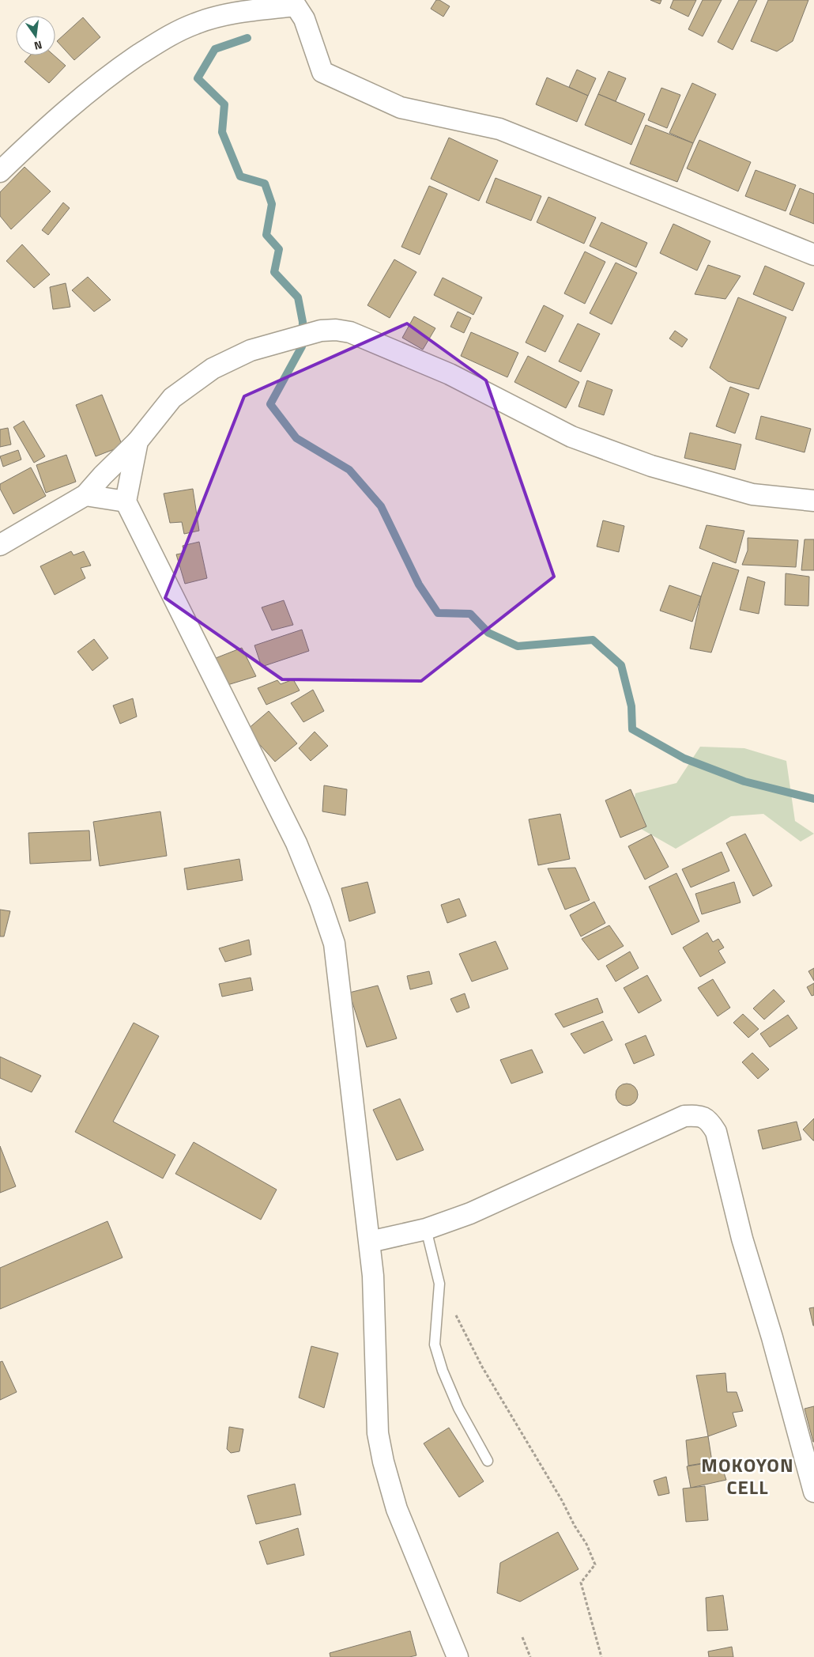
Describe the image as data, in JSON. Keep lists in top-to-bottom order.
{
  "districts": ["MOKOYON CELL"],
  "north": "bottom"
}
